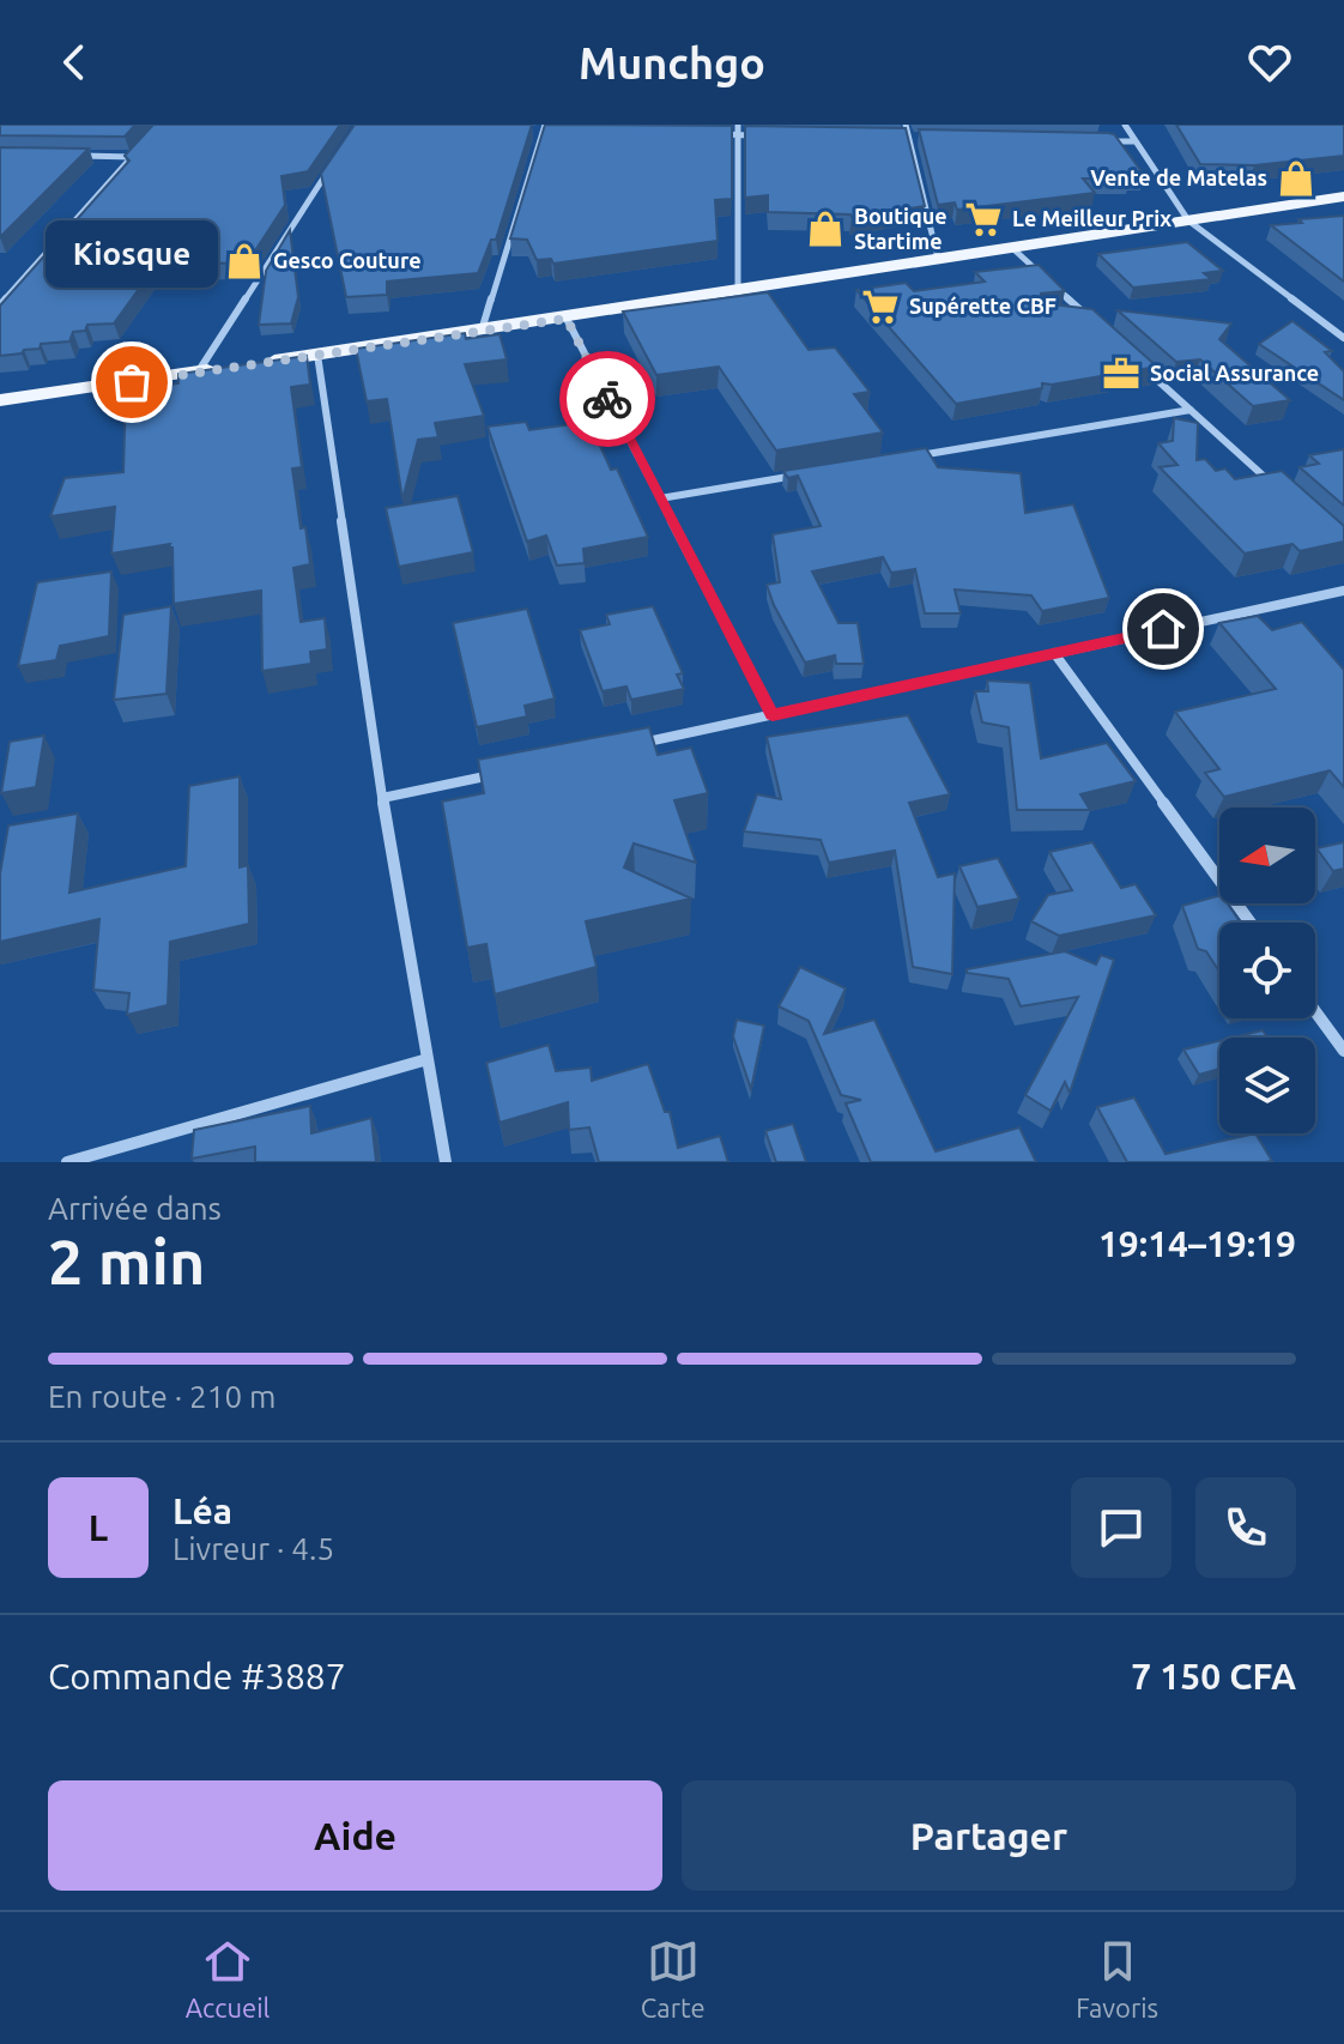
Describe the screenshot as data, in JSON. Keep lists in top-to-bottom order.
{
  "places": {
    "shop": ["Vente de Matelas", "Boutique Startime", "Gesco Couture"],
    "supermarket": ["Le Meilleur Prix", "Supérette CBF"],
    "office": ["Social Assurance"],
    "other": ["Kiosque"]
  },
  "north": "left",
  "page": {
    "header": "Munchgo",
    "bubble": "Kiosque",
    "heading": ["2 min", "Arrivée dans", "19:14–19:19"],
    "panel": [
      "Léa",
      "Livreur · 4.5",
      "Commande #3887",
      "7 150 CFA"
    ],
    "bar": "En route · 210 m",
    "round": "L",
    "buttons": ["Aide", "Partager"],
    "tabs": ["Accueil", "Carte", "Favoris"]
  }
}
